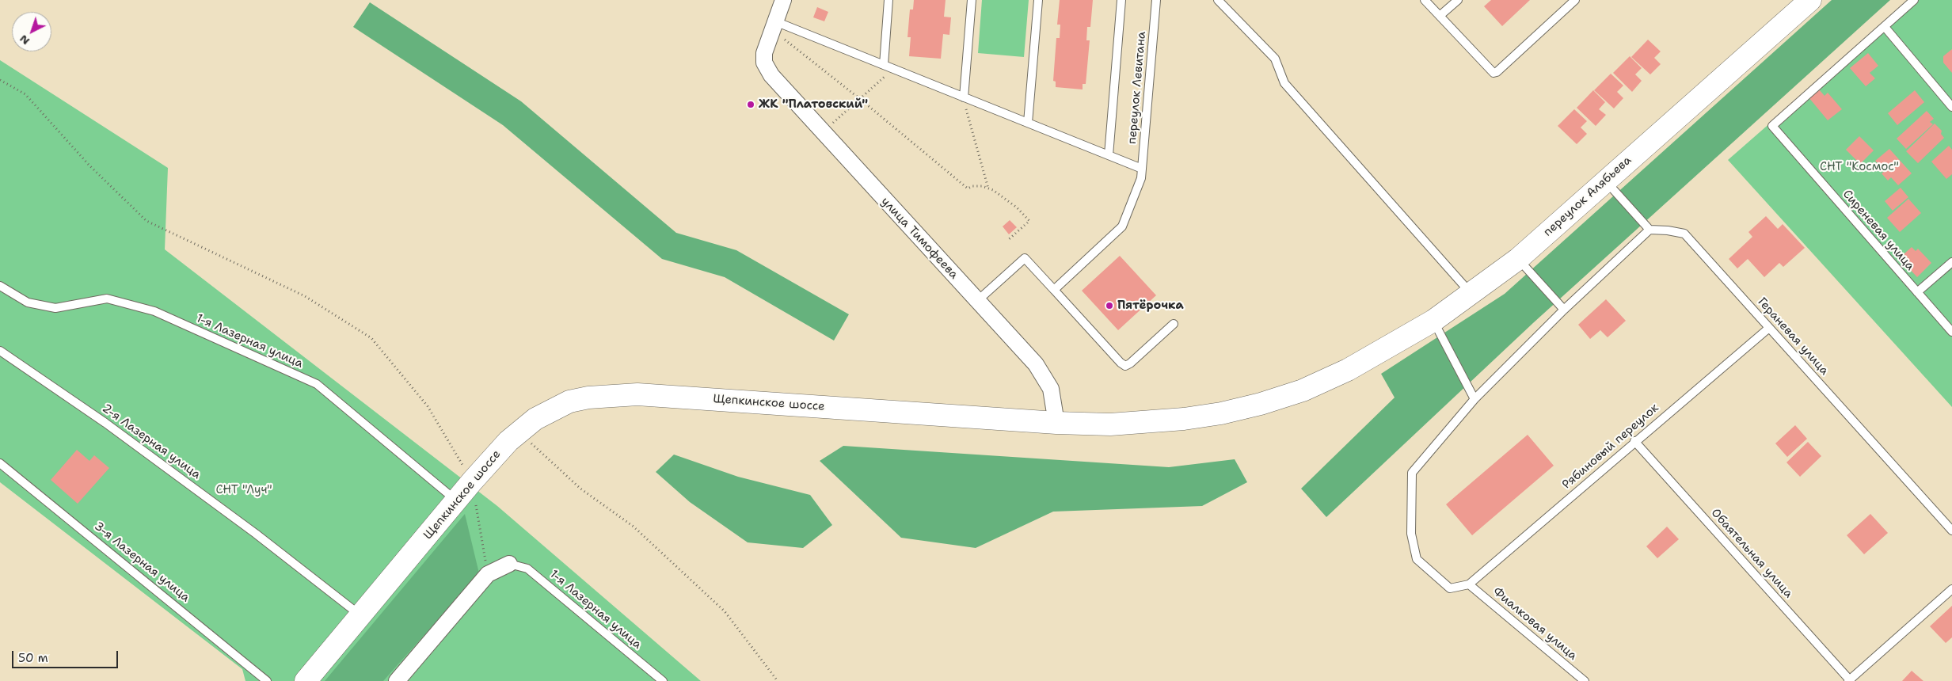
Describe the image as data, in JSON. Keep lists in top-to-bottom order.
{
  "streets": {
    "main road": ["переулок Алябьева", "Щепкинское шоссе"],
    "street": ["улица Тимофеева"],
    "lane": [
      "переулок Левитана",
      "Сиреневая улица",
      "Гераневая улица",
      "1-я Лазерная улица",
      "2-я Лазерная улица",
      "Рябиновый переулок",
      "Обаятельная улица",
      "3-я Лазерная улица",
      "Фиалковая улица"
    ]
  },
  "crossings": [
    ["переулок Алябьева", "Щепкинское шоссе"],
    ["улица Тимофеева", "Щепкинское шоссе"],
    ["Гераневая улица", "Рябиновый переулок"],
    ["1-я Лазерная улица", "Щепкинское шоссе"],
    ["Щепкинское шоссе", "2-я Лазерная улица"],
    ["Рябиновый переулок", "Обаятельная улица"],
    ["Рябиновый переулок", "Фиалковая улица"]
  ],
  "parks": ["СНТ \"Космос\"", "СНТ \"Луч\""],
  "places": ["ЖК \"Платовский\"", "Пятёрочка"],
  "scale_bar": "50 m",
  "north": "bottom left"
}
